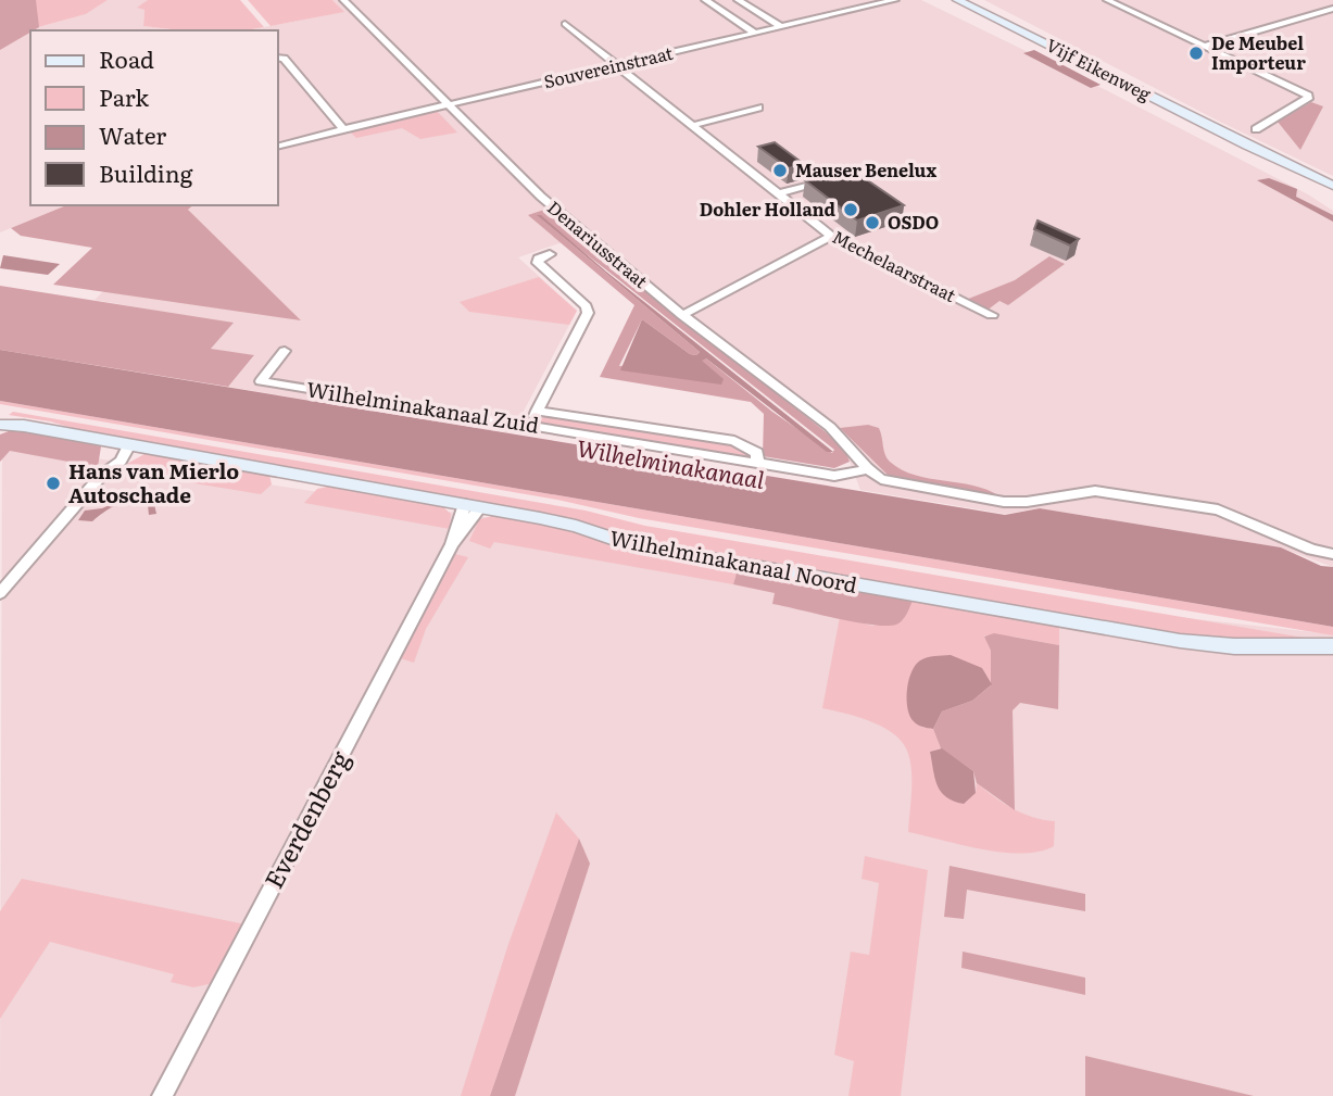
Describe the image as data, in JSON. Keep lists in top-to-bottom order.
{
  "streets": {
    "street": [
      "Souvereinstraat",
      "Vijf Eikenweg",
      "Denariusstraat",
      "Mechelaarstraat",
      "Wilhelminakanaal Zuid",
      "Wilhelminakanaal Noord",
      "Everdenberg"
    ]
  },
  "crossings": [
    ["Souvereinstraat", "Denariusstraat"],
    ["Souvereinstraat", "Mechelaarstraat"],
    ["Denariusstraat", "Wilhelminakanaal Zuid"],
    ["Wilhelminakanaal Noord", "Everdenberg"]
  ],
  "water": ["Wilhelminakanaal"],
  "places": [
    "De Meubel Importeur",
    "Mauser Benelux",
    "Dohler Holland",
    "OSDO",
    "Hans van Mierlo Autoschade"
  ],
  "legend": [
    "Road",
    "Park",
    "Water",
    "Building"
  ]
}
